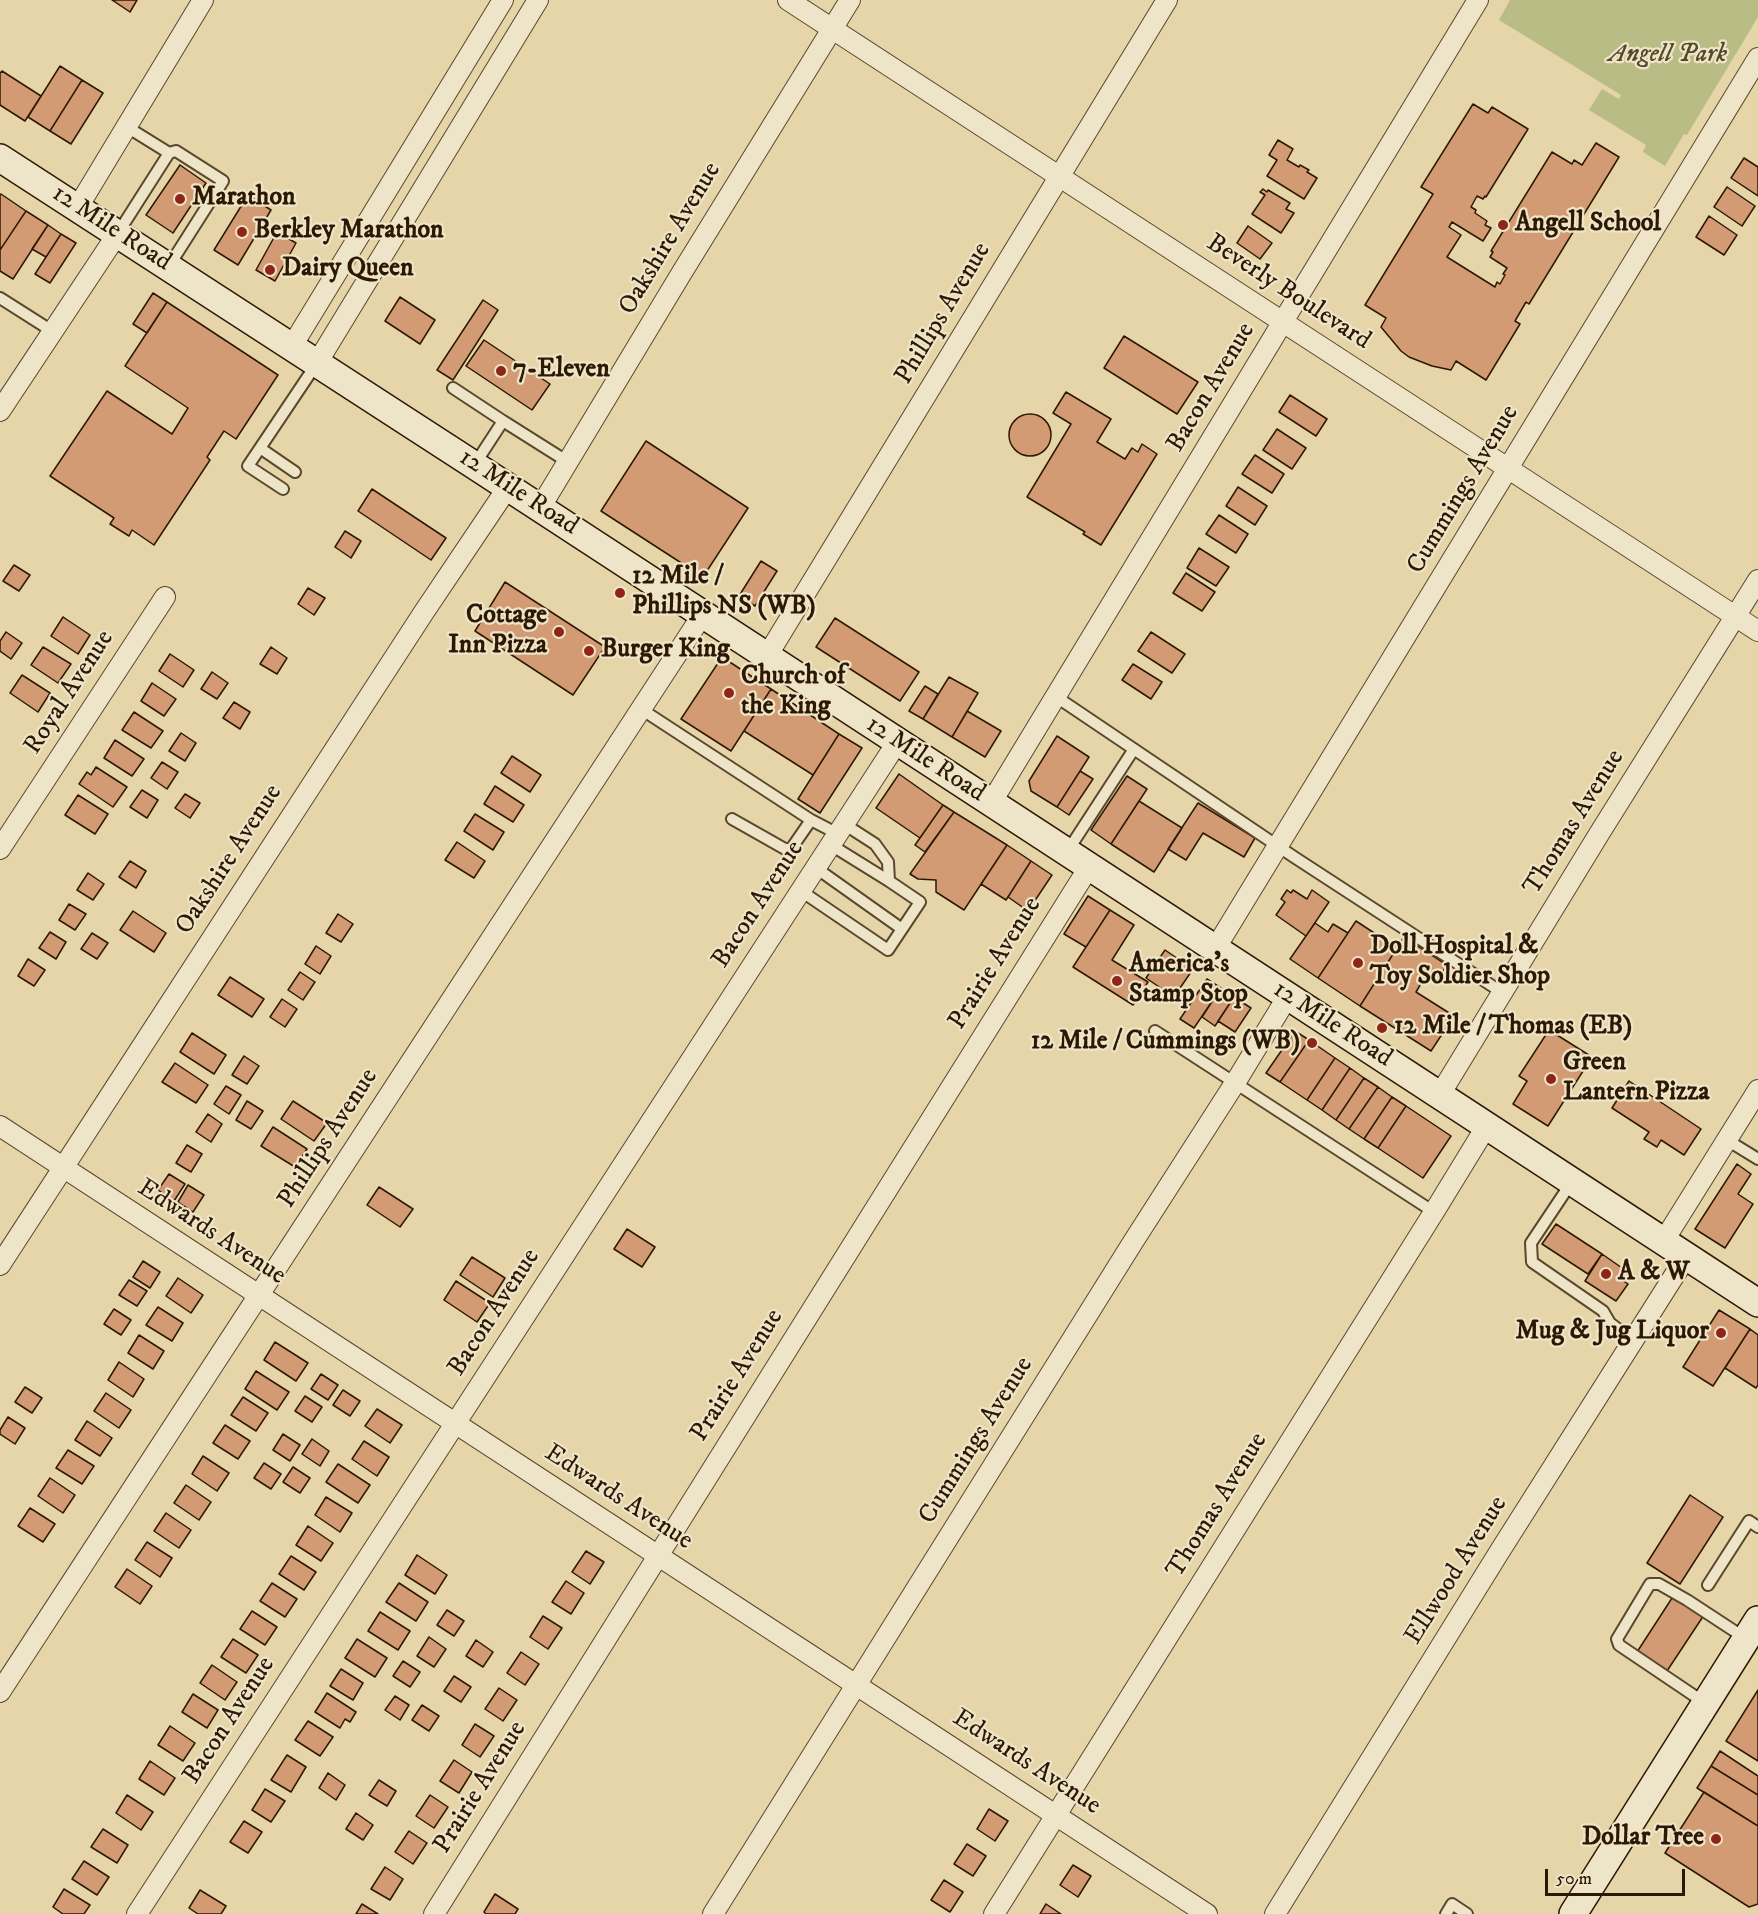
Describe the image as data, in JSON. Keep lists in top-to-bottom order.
{
  "streets": {
    "main road": ["12 Mile Road"],
    "street": [
      "Oakshire Avenue",
      "Beverly Boulevard",
      "Phillips Avenue",
      "Bacon Avenue",
      "Cummings Avenue",
      "Royal Avenue",
      "Thomas Avenue",
      "Prairie Avenue",
      "Edwards Avenue",
      "Ellwood Avenue"
    ]
  },
  "crossings": [
    ["12 Mile Road", "Oakshire Avenue"],
    ["12 Mile Road", "Phillips Avenue"],
    ["12 Mile Road", "Bacon Avenue"],
    ["12 Mile Road", "Cummings Avenue"],
    ["12 Mile Road", "Thomas Avenue"],
    ["12 Mile Road", "Prairie Avenue"],
    ["12 Mile Road", "Ellwood Avenue"],
    ["Oakshire Avenue", "Beverly Boulevard"],
    ["Oakshire Avenue", "Edwards Avenue"],
    ["Beverly Boulevard", "Phillips Avenue"],
    ["Beverly Boulevard", "Bacon Avenue"],
    ["Beverly Boulevard", "Cummings Avenue"],
    ["Beverly Boulevard", "Thomas Avenue"],
    ["Phillips Avenue", "Edwards Avenue"],
    ["Bacon Avenue", "Edwards Avenue"],
    ["Cummings Avenue", "Edwards Avenue"],
    ["Thomas Avenue", "Edwards Avenue"],
    ["Prairie Avenue", "Edwards Avenue"]
  ],
  "parks": ["Angell Park"],
  "places": [
    "Marathon",
    "Angell School",
    "Berkley Marathon",
    "Dairy Queen",
    "7-Eleven",
    "12 Mile / Phillips NS (WB)",
    "Cottage Inn Pizza",
    "Burger King",
    "Church of the King",
    "Doll Hospital & Toy Soldier Shop",
    "America's Stamp Stop",
    "12 Mile / Thomas (EB)",
    "12 Mile / Cummings (WB)",
    "Green Lantern Pizza",
    "A & W",
    "Mug & Jug Liquor",
    "Dollar Tree"
  ],
  "scale_bar": "50 m"
}
